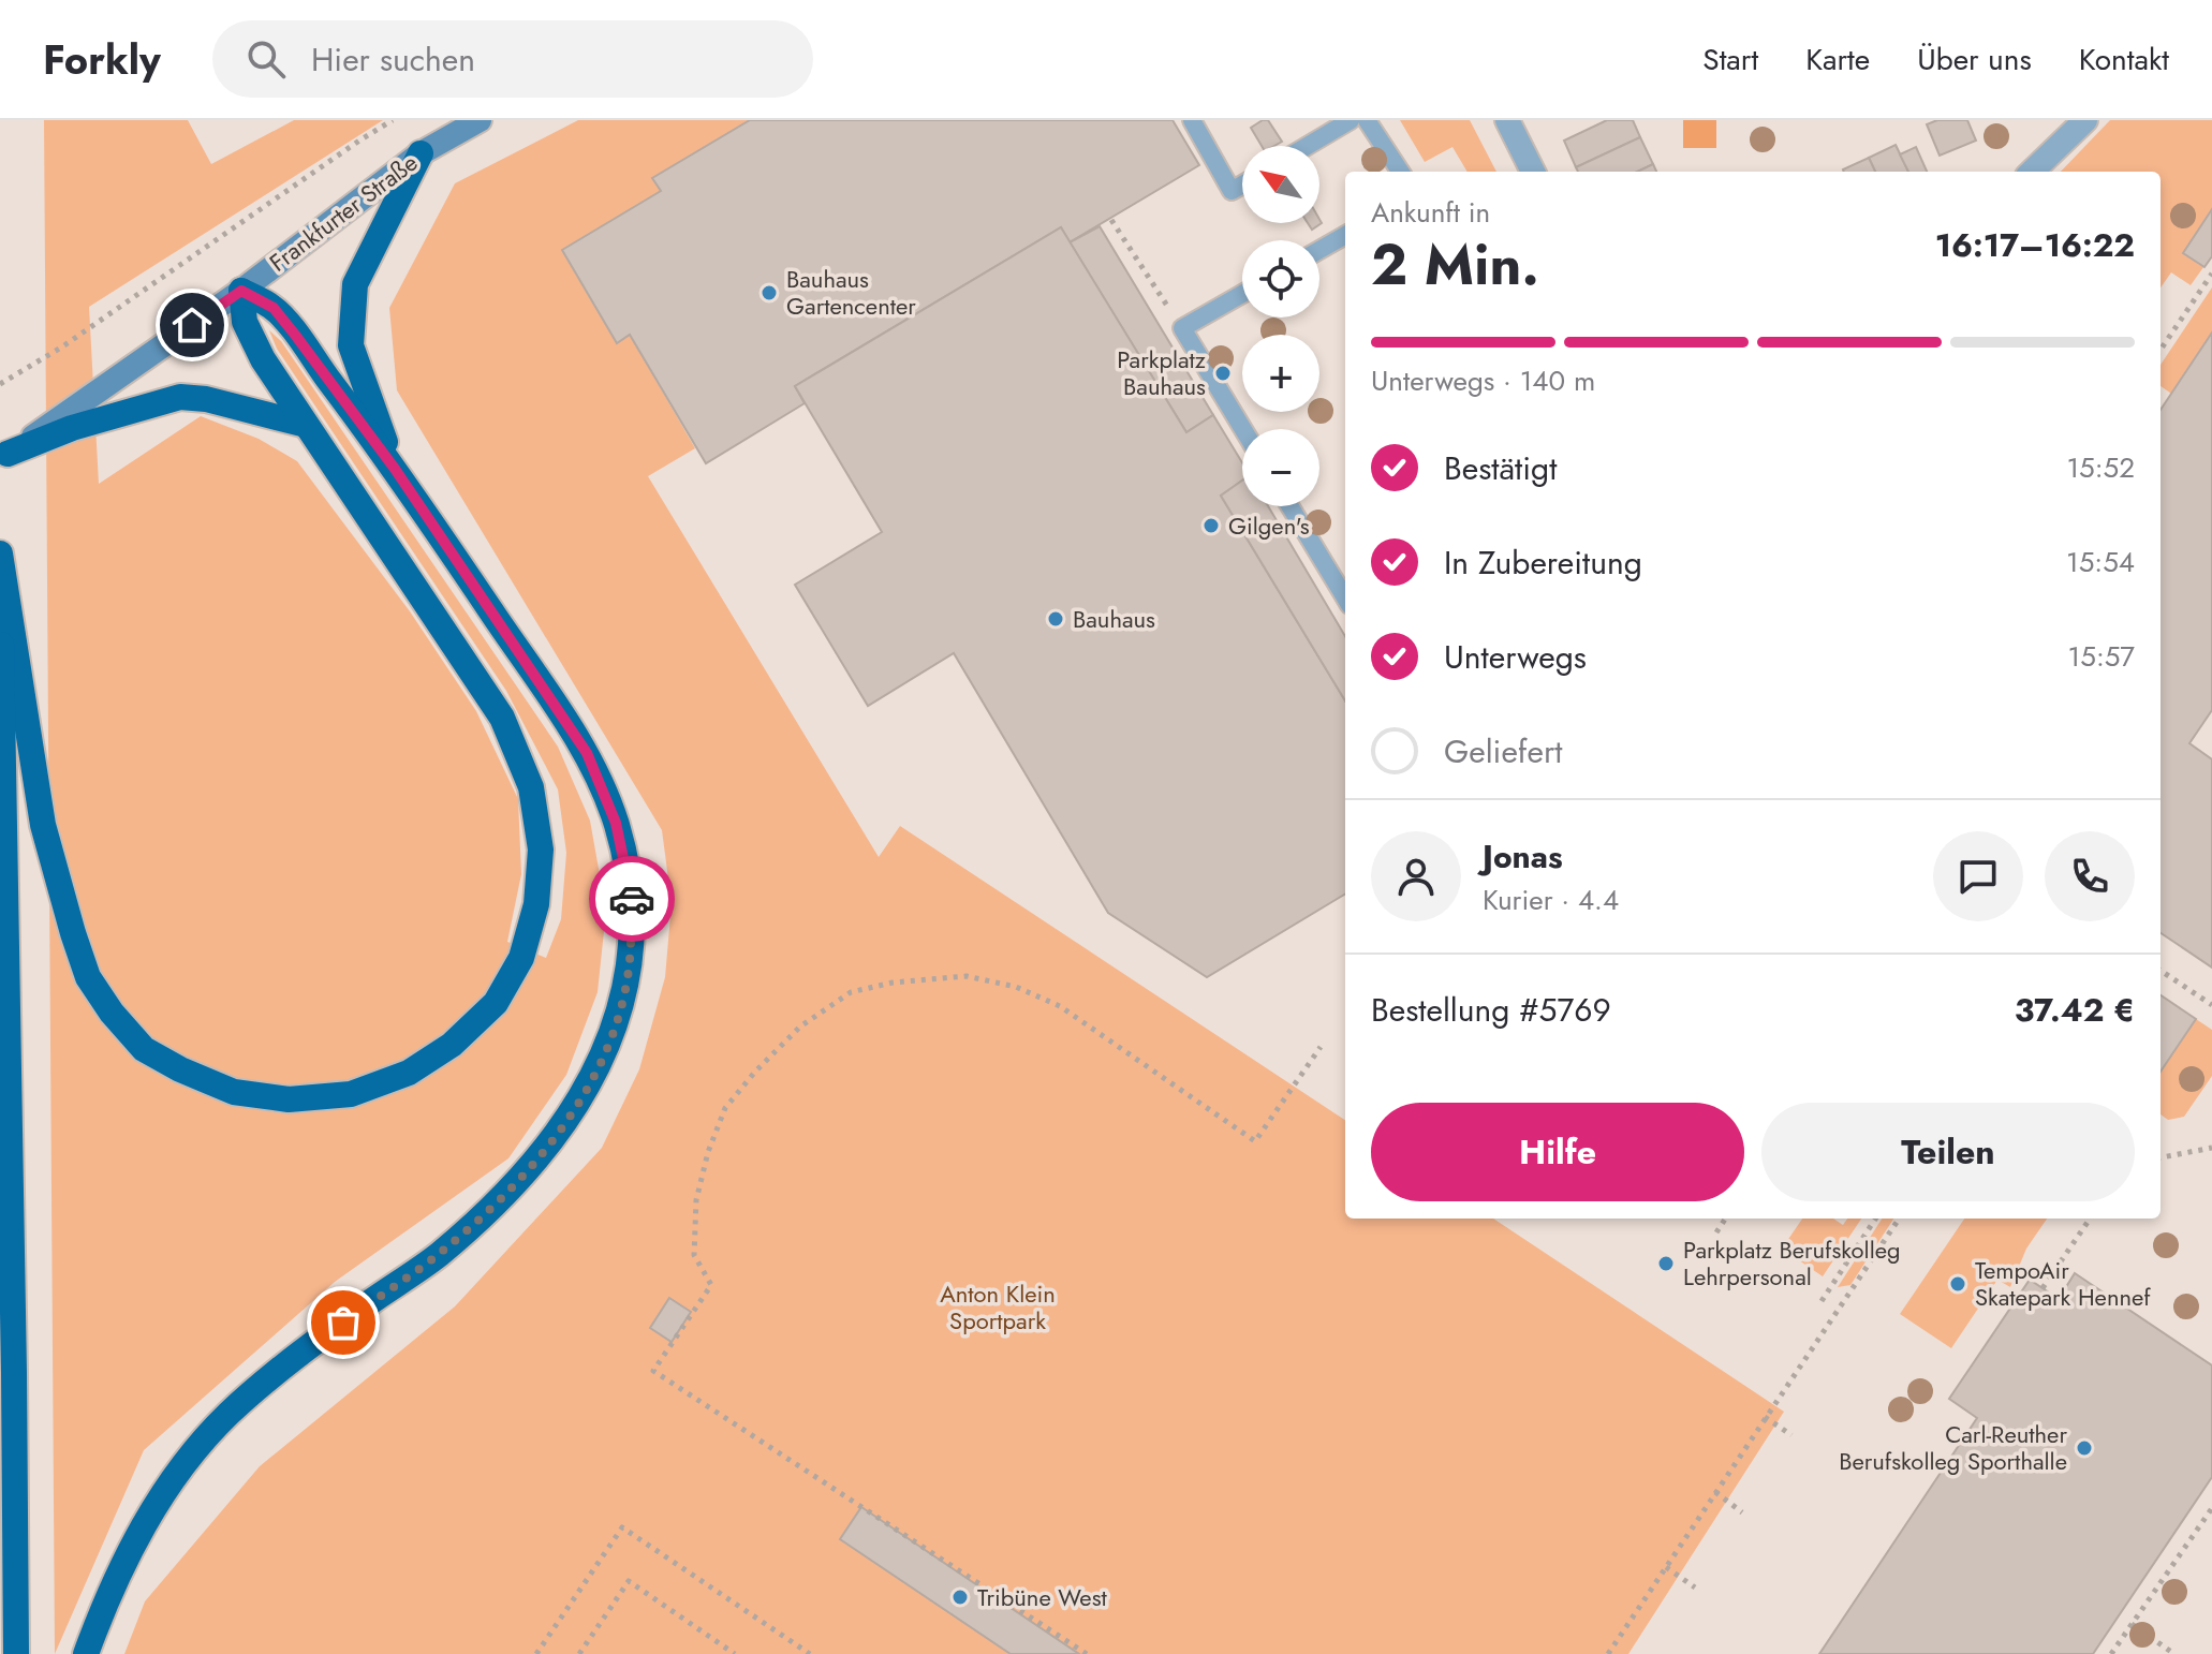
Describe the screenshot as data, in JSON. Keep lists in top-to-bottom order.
{
  "streets": {
    "main road": ["Frankfurter Straße"]
  },
  "parks": ["Anton Klein Sportpark"],
  "places": [
    "Bauhaus Gartencenter",
    "Parkplatz Bauhaus",
    "Gilgen's",
    "Bauhaus",
    "Parkplatz Berufskolleg Lehrpersonal",
    "TempoAir Skatepark Hennef",
    "Carl-Reuther Berufskolleg Sporthalle",
    "Tribüne West"
  ],
  "north": "top left",
  "page": {
    "header": "Forkly",
    "search": "Hier suchen",
    "nav": [
      "Start",
      "Karte",
      "Über uns",
      "Kontakt"
    ],
    "map_buttons": ["+", "−"],
    "heading": ["2 Min.", "Ankunft in", "16:17–16:22"],
    "panel": [
      "Jonas",
      "Kurier · 4.4",
      "Bestellung #5769",
      "37.42 €"
    ],
    "bar": "Unterwegs · 140 m",
    "list": [
      ["Bestätigt", "15:52"],
      ["In Zubereitung", "15:54"],
      ["Unterwegs", "15:57"],
      "Geliefert"
    ],
    "buttons": ["Hilfe", "Teilen"]
  }
}
